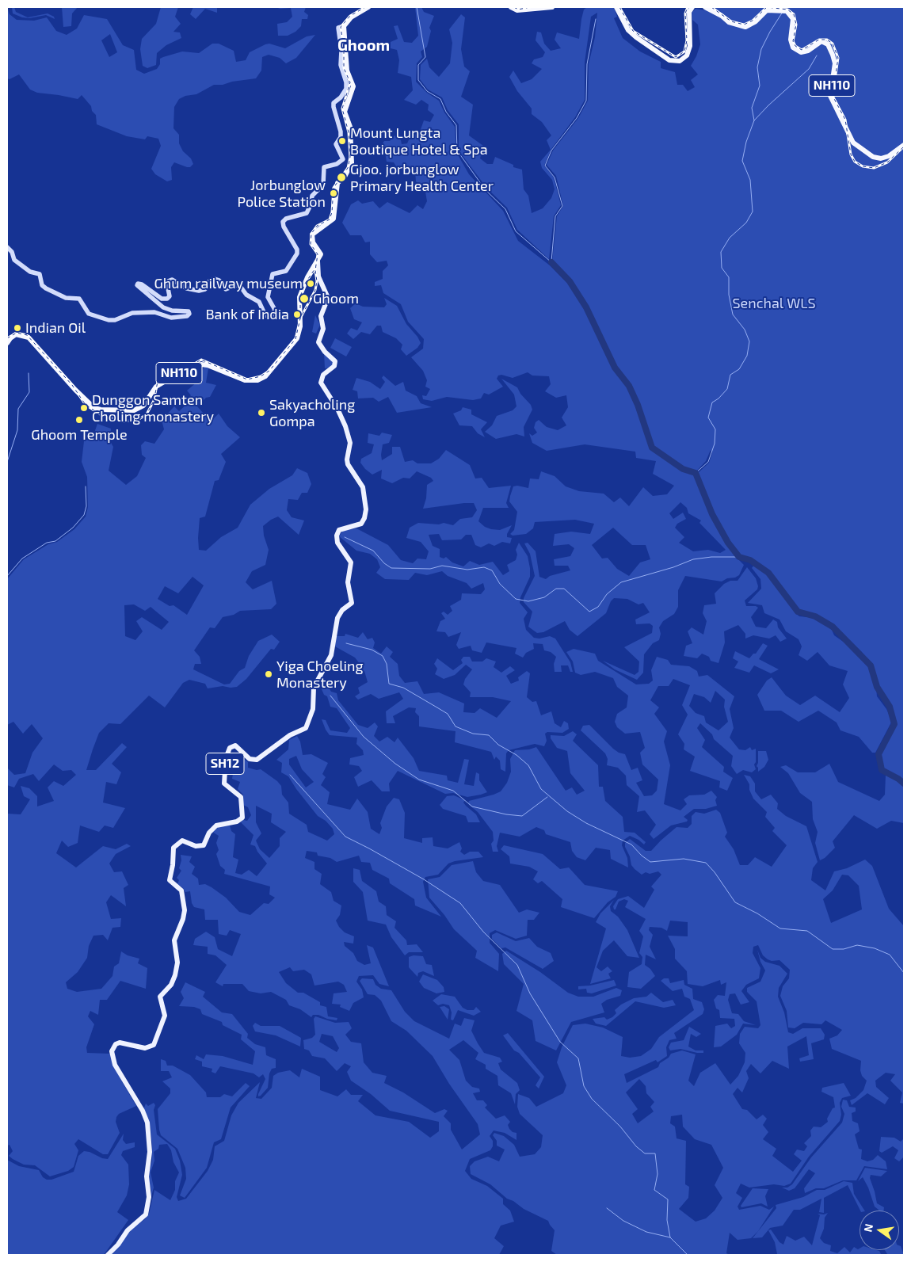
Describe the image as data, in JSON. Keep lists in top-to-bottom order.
{
  "streets": {
    "highway": ["NH110"],
    "main road": ["SH12"]
  },
  "crossings": [
    ["NH110", "SH12"]
  ],
  "districts": ["Ghoom"],
  "parks": ["Senchal WLS"],
  "places": [
    "Mount Lungta Boutique Hotel & Spa",
    "Gjoo. jorbunglow Primary Health Center",
    "Jorbunglow Police Station",
    "Ghum railway museum",
    "Ghoom",
    "Bank of India",
    "Indian Oil",
    "Dunggon Samten Choling monastery",
    "Sakyacholing Gompa",
    "Ghoom Temple",
    "Yiga Choeling Monastery"
  ],
  "north": "left"
}
